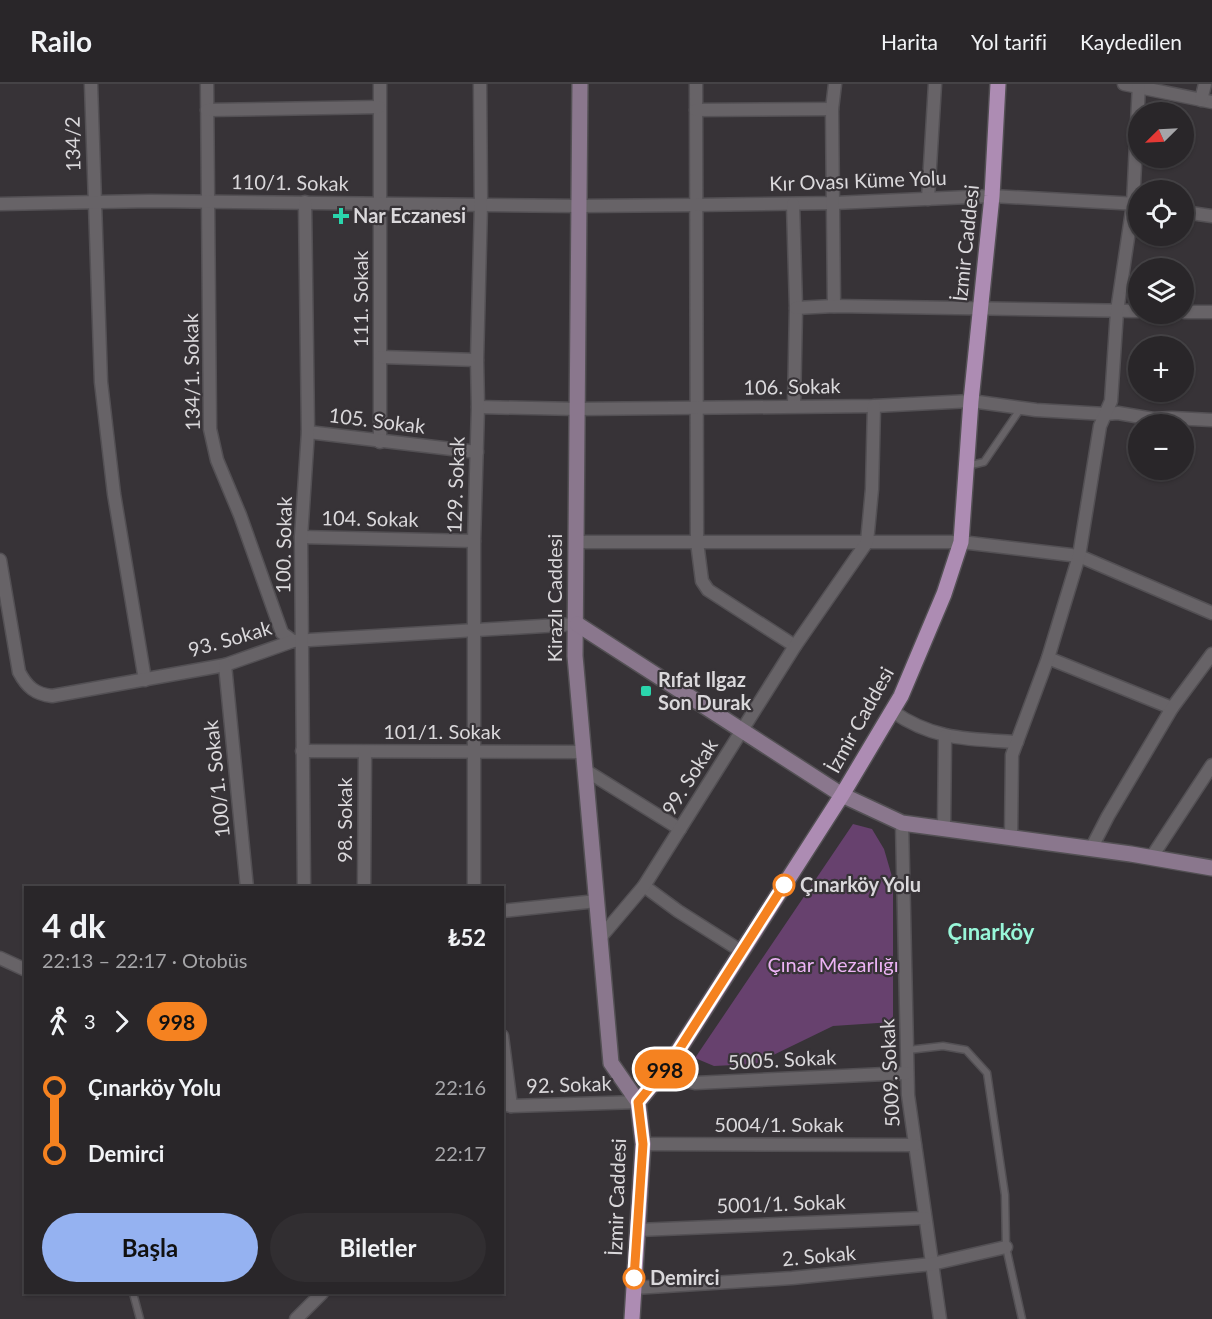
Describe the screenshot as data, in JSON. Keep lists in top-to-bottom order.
{
  "streets": {
    "main road": ["İzmir Caddesi", "Kirazlı Caddesi"],
    "street": [
      "134/2",
      "Kır Ovası Küme Yolu",
      "110/1. Sokak",
      "111. Sokak",
      "134/1. Sokak",
      "106. Sokak",
      "105. Sokak",
      "129. Sokak",
      "104. Sokak",
      "100. Sokak",
      "93. Sokak",
      "101/1. Sokak",
      "99. Sokak",
      "100/1. Sokak",
      "98. Sokak",
      "5005. Sokak",
      "5009. Sokak",
      "92. Sokak",
      "5004/1. Sokak",
      "5001/1. Sokak",
      "2. Sokak"
    ]
  },
  "crossings": [
    ["134/2", "110/1. Sokak"],
    ["134/2", "93. Sokak"],
    ["Kır Ovası Küme Yolu", "110/1. Sokak"],
    ["Kır Ovası Küme Yolu", "İzmir Caddesi"],
    ["Kır Ovası Küme Yolu", "Kirazlı Caddesi"],
    ["110/1. Sokak", "111. Sokak"],
    ["110/1. Sokak", "134/1. Sokak"],
    ["110/1. Sokak", "129. Sokak"],
    ["110/1. Sokak", "100. Sokak"],
    ["110/1. Sokak", "Kirazlı Caddesi"],
    ["İzmir Caddesi", "106. Sokak"],
    ["İzmir Caddesi", "Kirazlı Caddesi"],
    ["İzmir Caddesi", "5005. Sokak"],
    ["İzmir Caddesi", "92. Sokak"],
    ["İzmir Caddesi", "5004/1. Sokak"],
    ["İzmir Caddesi", "5001/1. Sokak"],
    ["İzmir Caddesi", "2. Sokak"],
    ["111. Sokak", "105. Sokak"],
    ["134/1. Sokak", "100. Sokak"],
    ["134/1. Sokak", "93. Sokak"],
    ["106. Sokak", "129. Sokak"],
    ["106. Sokak", "Kirazlı Caddesi"],
    ["105. Sokak", "129. Sokak"],
    ["105. Sokak", "100. Sokak"],
    ["129. Sokak", "104. Sokak"],
    ["129. Sokak", "93. Sokak"],
    ["129. Sokak", "101/1. Sokak"],
    ["104. Sokak", "100. Sokak"],
    ["100. Sokak", "93. Sokak"],
    ["100. Sokak", "101/1. Sokak"],
    ["Kirazlı Caddesi", "93. Sokak"],
    ["Kirazlı Caddesi", "101/1. Sokak"],
    ["Kirazlı Caddesi", "99. Sokak"],
    ["Kirazlı Caddesi", "92. Sokak"],
    ["93. Sokak", "100/1. Sokak"],
    ["101/1. Sokak", "98. Sokak"],
    ["5005. Sokak", "5009. Sokak"],
    ["5009. Sokak", "5004/1. Sokak"],
    ["5009. Sokak", "5001/1. Sokak"],
    ["5009. Sokak", "2. Sokak"]
  ],
  "districts": ["Çınarköy"],
  "parks": ["Çınar Mezarlığı"],
  "places": {
    "health": ["Nar Eczanesi"],
    "transit": ["Rıfat Ilgaz Son Durak"],
    "other": ["Çınarköy Yolu", "Demirci"]
  },
  "lines": ["bus line 998"],
  "north": "bottom left",
  "page": {
    "header": "Railo",
    "nav": ["Harita", "Yol tarifi", "Kaydedilen"],
    "on_map": "998",
    "map_buttons": ["+", "−"],
    "heading": ["4 dk", "22:13 – 22:17 · Otobüs", "₺52"],
    "legs": ["3", "998"],
    "list": [
      {
        "name": "Çınarköy Yolu",
        "value": "22:16"
      },
      {
        "name": "Demirci",
        "value": "22:17"
      }
    ],
    "buttons": ["Başla", "Biletler"]
  }
}
